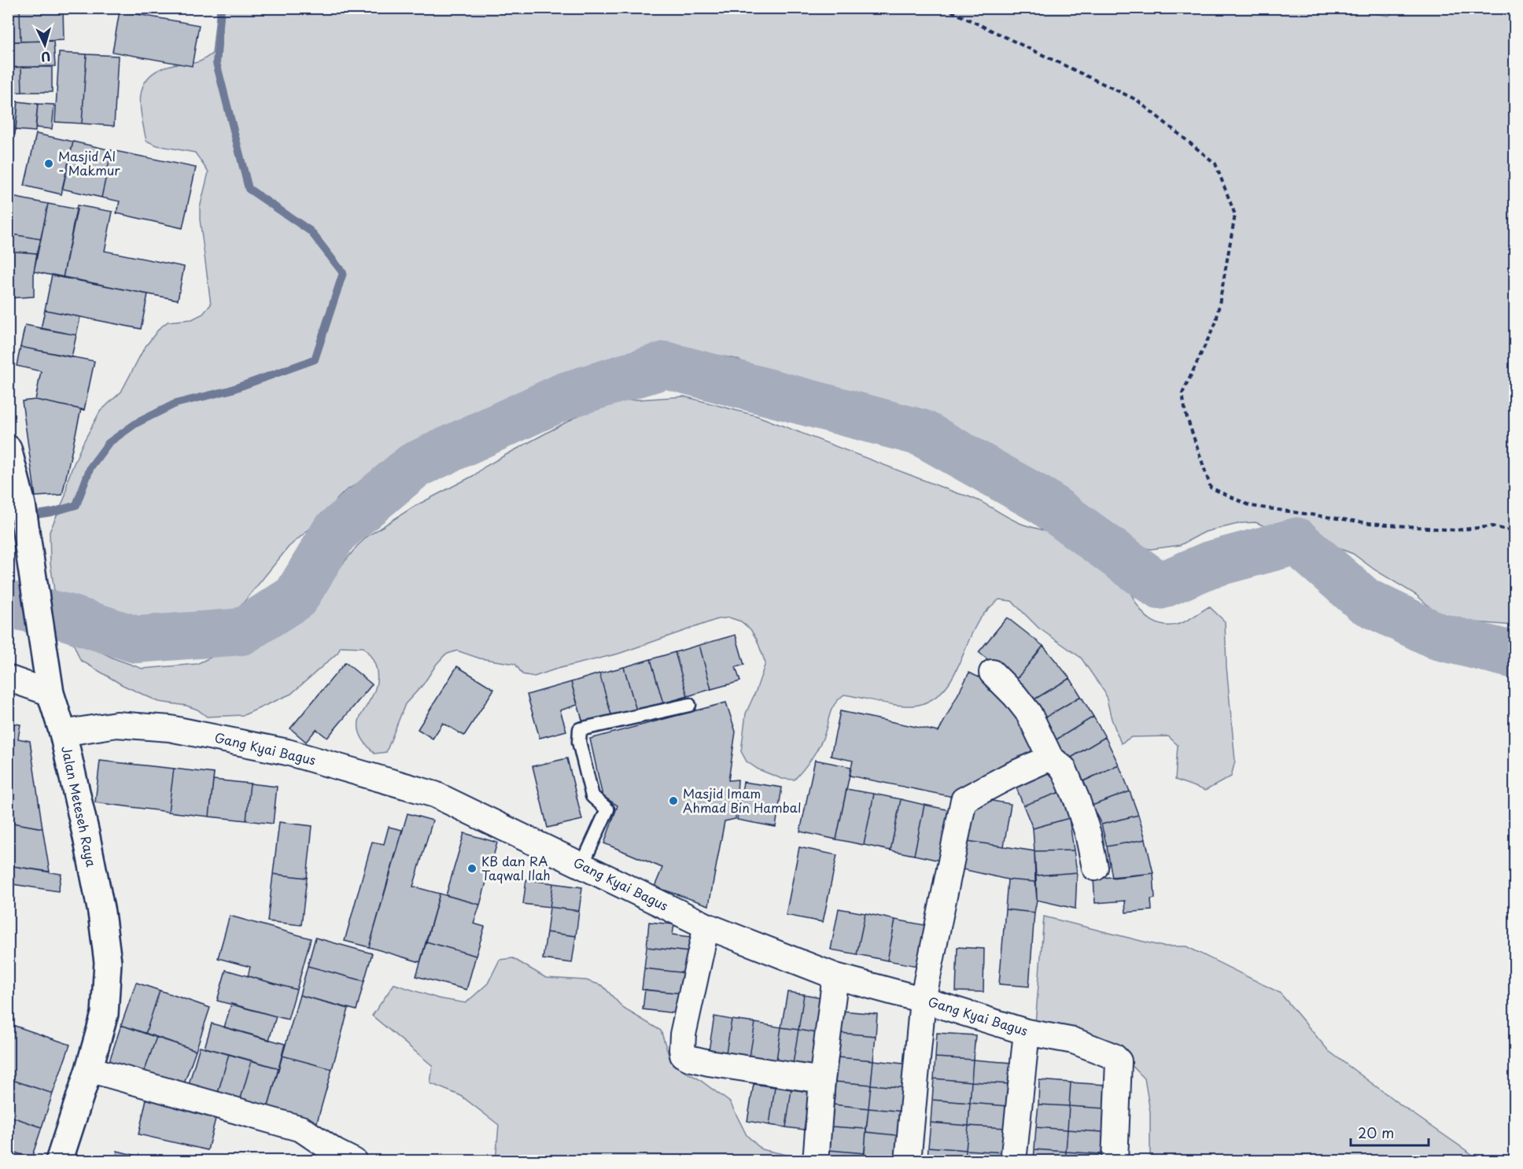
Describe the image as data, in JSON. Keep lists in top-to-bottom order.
{
  "streets": {
    "main road": ["Jalan Meteseh Raya"],
    "street": ["Gang Kyai Bagus"]
  },
  "crossings": [
    ["Gang Kyai Bagus", "Jalan Meteseh Raya"]
  ],
  "places": ["Masjid Al - Makmur", "Masjid Imam Ahmad Bin Hambal", "KB dan RA Taqwal Ilah"],
  "scale_bar": "20 m",
  "north": "bottom"
}
